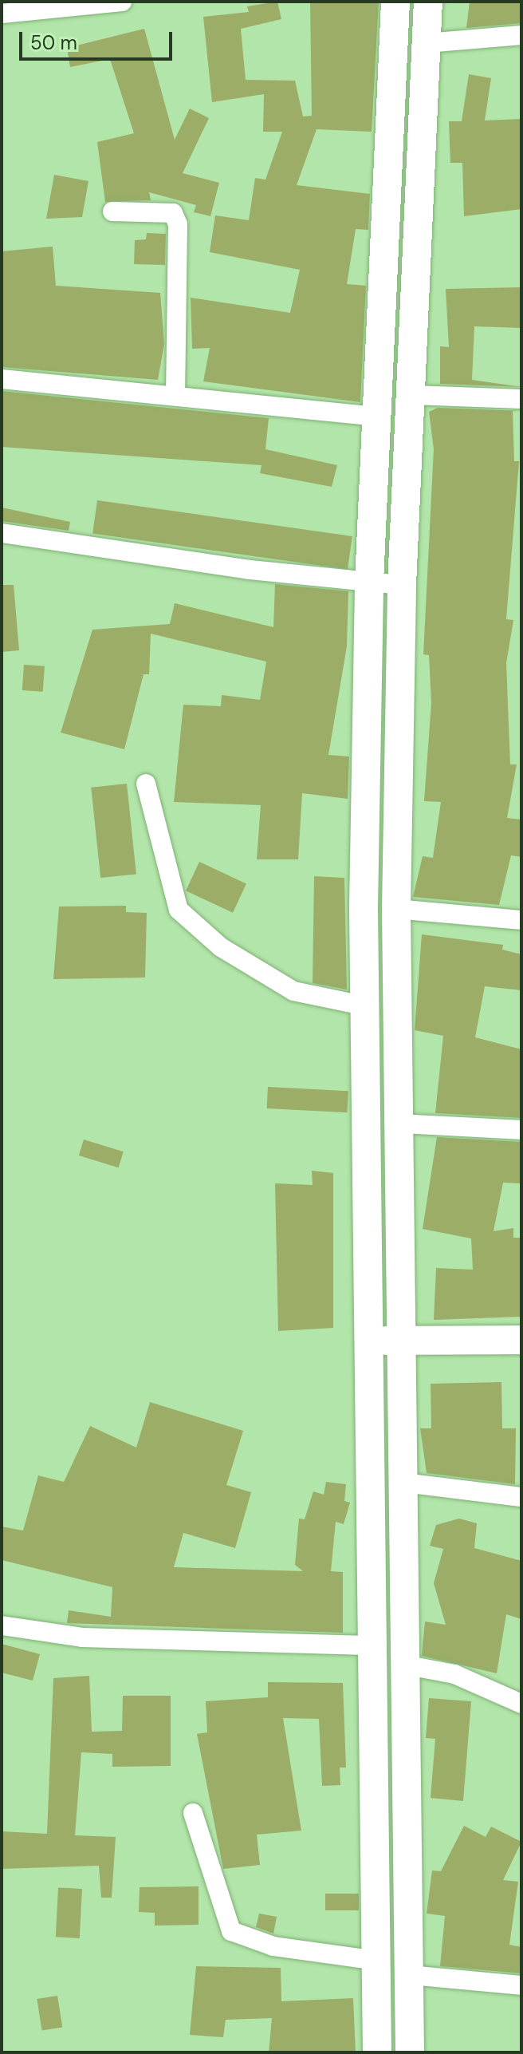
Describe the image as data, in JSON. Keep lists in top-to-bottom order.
{
  "scale_bar": "50 m"
}
